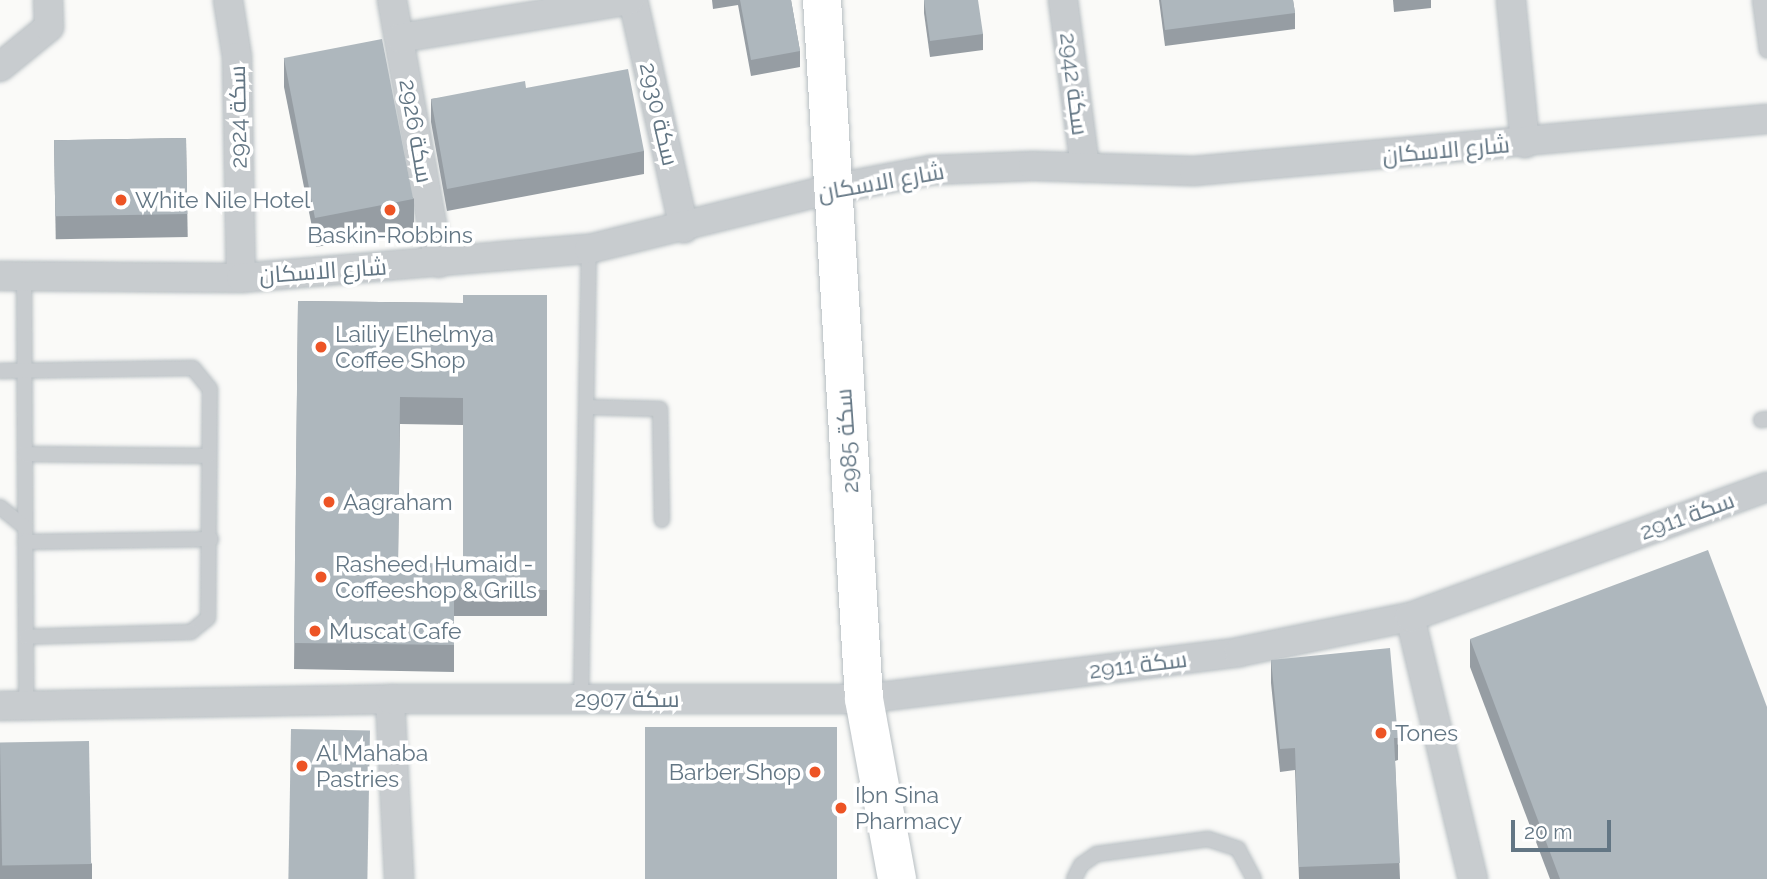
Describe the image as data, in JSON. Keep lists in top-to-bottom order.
{
  "streets": {
    "street": [
      "سكة 2942",
      "سكة 2930",
      "سكة 2924",
      "سكة 2926",
      "شارع الاسكان",
      "سكة 2985",
      "سكة 2911",
      "سكة 2907"
    ]
  },
  "crossings": [
    ["سكة 2942", "شارع الاسكان"],
    ["سكة 2930", "شارع الاسكان"],
    ["سكة 2924", "شارع الاسكان"],
    ["سكة 2926", "شارع الاسكان"],
    ["شارع الاسكان", "سكة 2985"],
    ["سكة 2985", "سكة 2911"],
    ["سكة 2985", "سكة 2907"],
    ["سكة 2911", "سكة 2907"]
  ],
  "places": [
    "White Nile Hotel",
    "Baskin-Robbins",
    "Lailiy Elhelmya Coffee Shop",
    "Aagraham",
    "Rasheed Humaid - Coffeeshop & Grills",
    "Muscat Cafe",
    "Tones",
    "Al Mahaba Pastries",
    "Barber Shop",
    "Ibn Sina Pharmacy"
  ],
  "scale_bar": "20 m"
}
